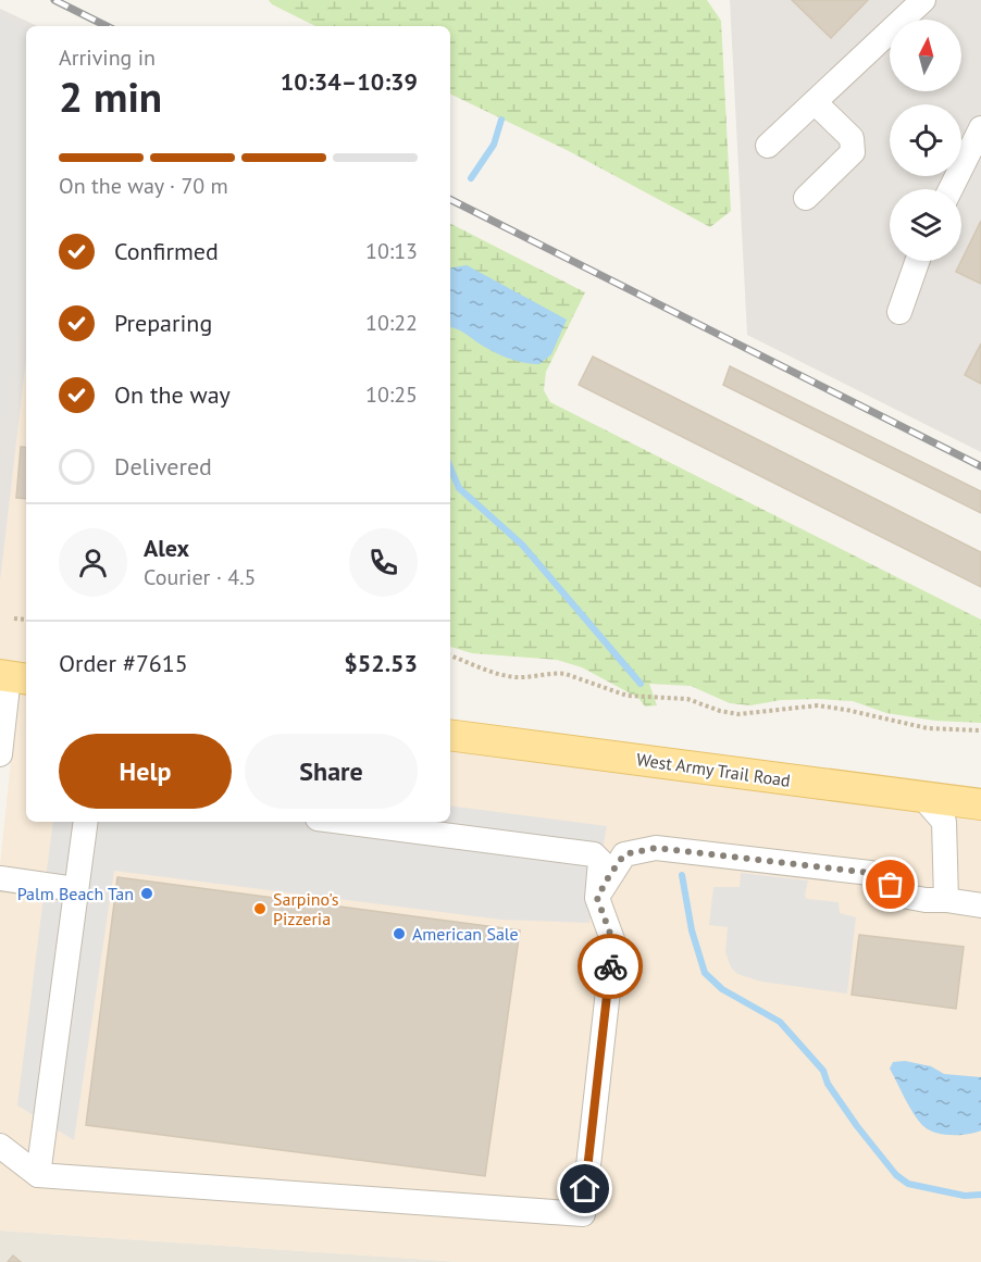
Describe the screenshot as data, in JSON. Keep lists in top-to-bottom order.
{
  "streets": {
    "main road": ["West Army Trail Road"]
  },
  "places": ["Palm Beach Tan", "Sarpino's Pizzeria", "American Sale"],
  "north": "top",
  "page": {
    "heading": ["2 min", "Arriving in", "10:34–10:39"],
    "panel": [
      "Alex",
      "Courier · 4.5",
      "Order #7615",
      "$52.53"
    ],
    "bar": "On the way · 70 m",
    "list": [
      ["Confirmed", "10:13"],
      ["Preparing", "10:22"],
      ["On the way", "10:25"],
      "Delivered"
    ],
    "buttons": ["Help", "Share"]
  }
}
